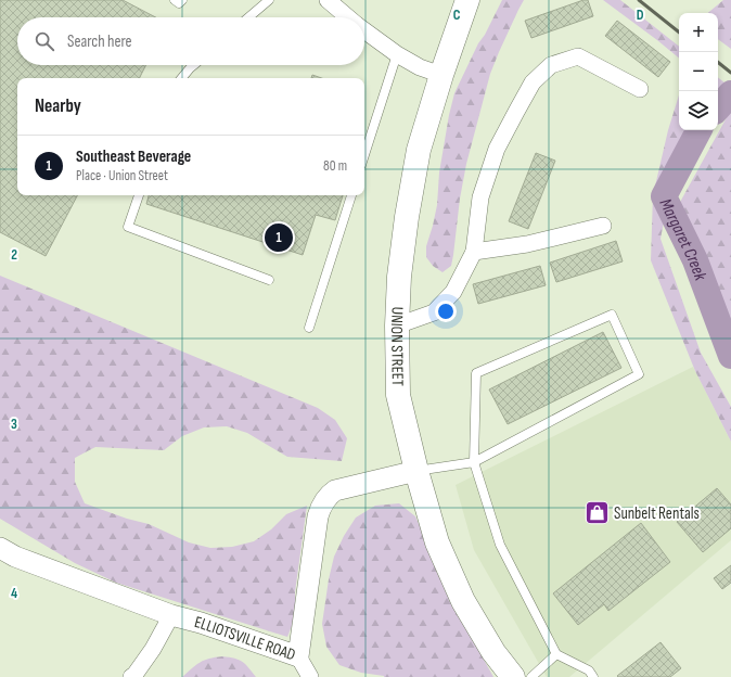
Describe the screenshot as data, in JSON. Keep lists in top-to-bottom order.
{
  "streets": {
    "main road": ["UNION STREET"],
    "street": ["ELLIOTSVILLE ROAD"]
  },
  "crossings": [
    ["UNION STREET", "ELLIOTSVILLE ROAD"]
  ],
  "water": ["Margaret Creek"],
  "places": {
    "shop": ["Sunbelt Rentals"]
  },
  "page": {
    "map_buttons": ["+", "−"],
    "search": "Search here",
    "heading": "Nearby",
    "list": [
      {
        "mark": "1",
        "name": "Southeast Beverage",
        "note": "Place · Union Street",
        "value": "80 m"
      }
    ],
    "pins": "1"
  },
  "grid": {
    "columns": ["C", "D"],
    "rows": ["2", "3", "4"]
  }
}
